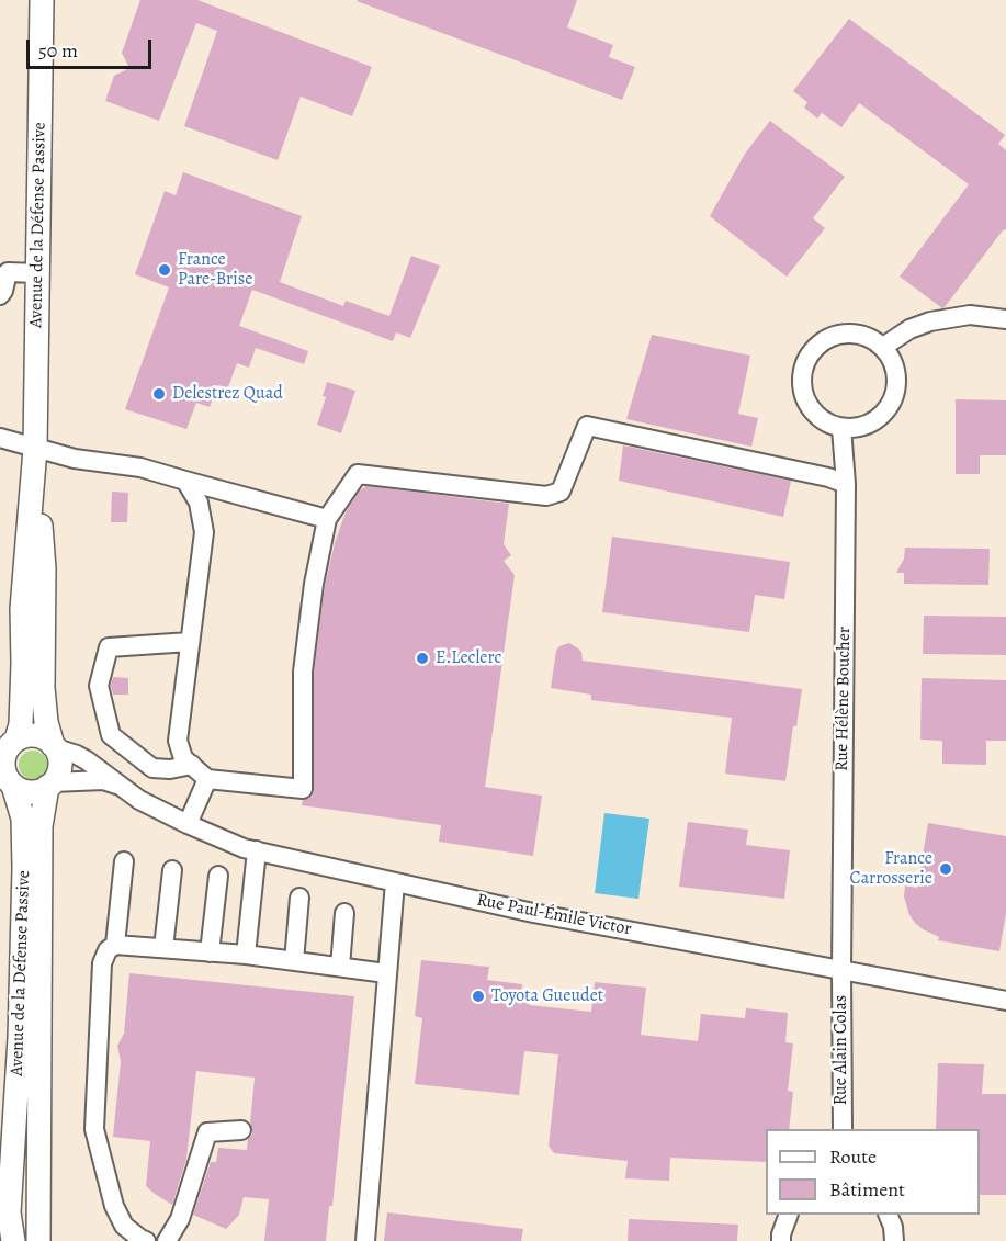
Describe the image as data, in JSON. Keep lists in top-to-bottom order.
{
  "streets": {
    "main road": ["Avenue de la Défense Passive"],
    "street": ["Rue Hélène Boucher", "Rue Paul-Émile Victor", "Rue Alain Colas"]
  },
  "crossings": [
    ["Avenue de la Défense Passive", "Rue Paul-Émile Victor"],
    ["Rue Hélène Boucher", "Rue Paul-Émile Victor"],
    ["Rue Hélène Boucher", "Rue Alain Colas"],
    ["Rue Paul-Émile Victor", "Rue Alain Colas"]
  ],
  "places": [
    "France Pare-Brise",
    "Delestrez Quad",
    "E.Leclerc",
    "France Carrosserie",
    "Toyota Gueudet"
  ],
  "legend": ["Route", "Bâtiment"],
  "scale_bar": "50 m"
}
